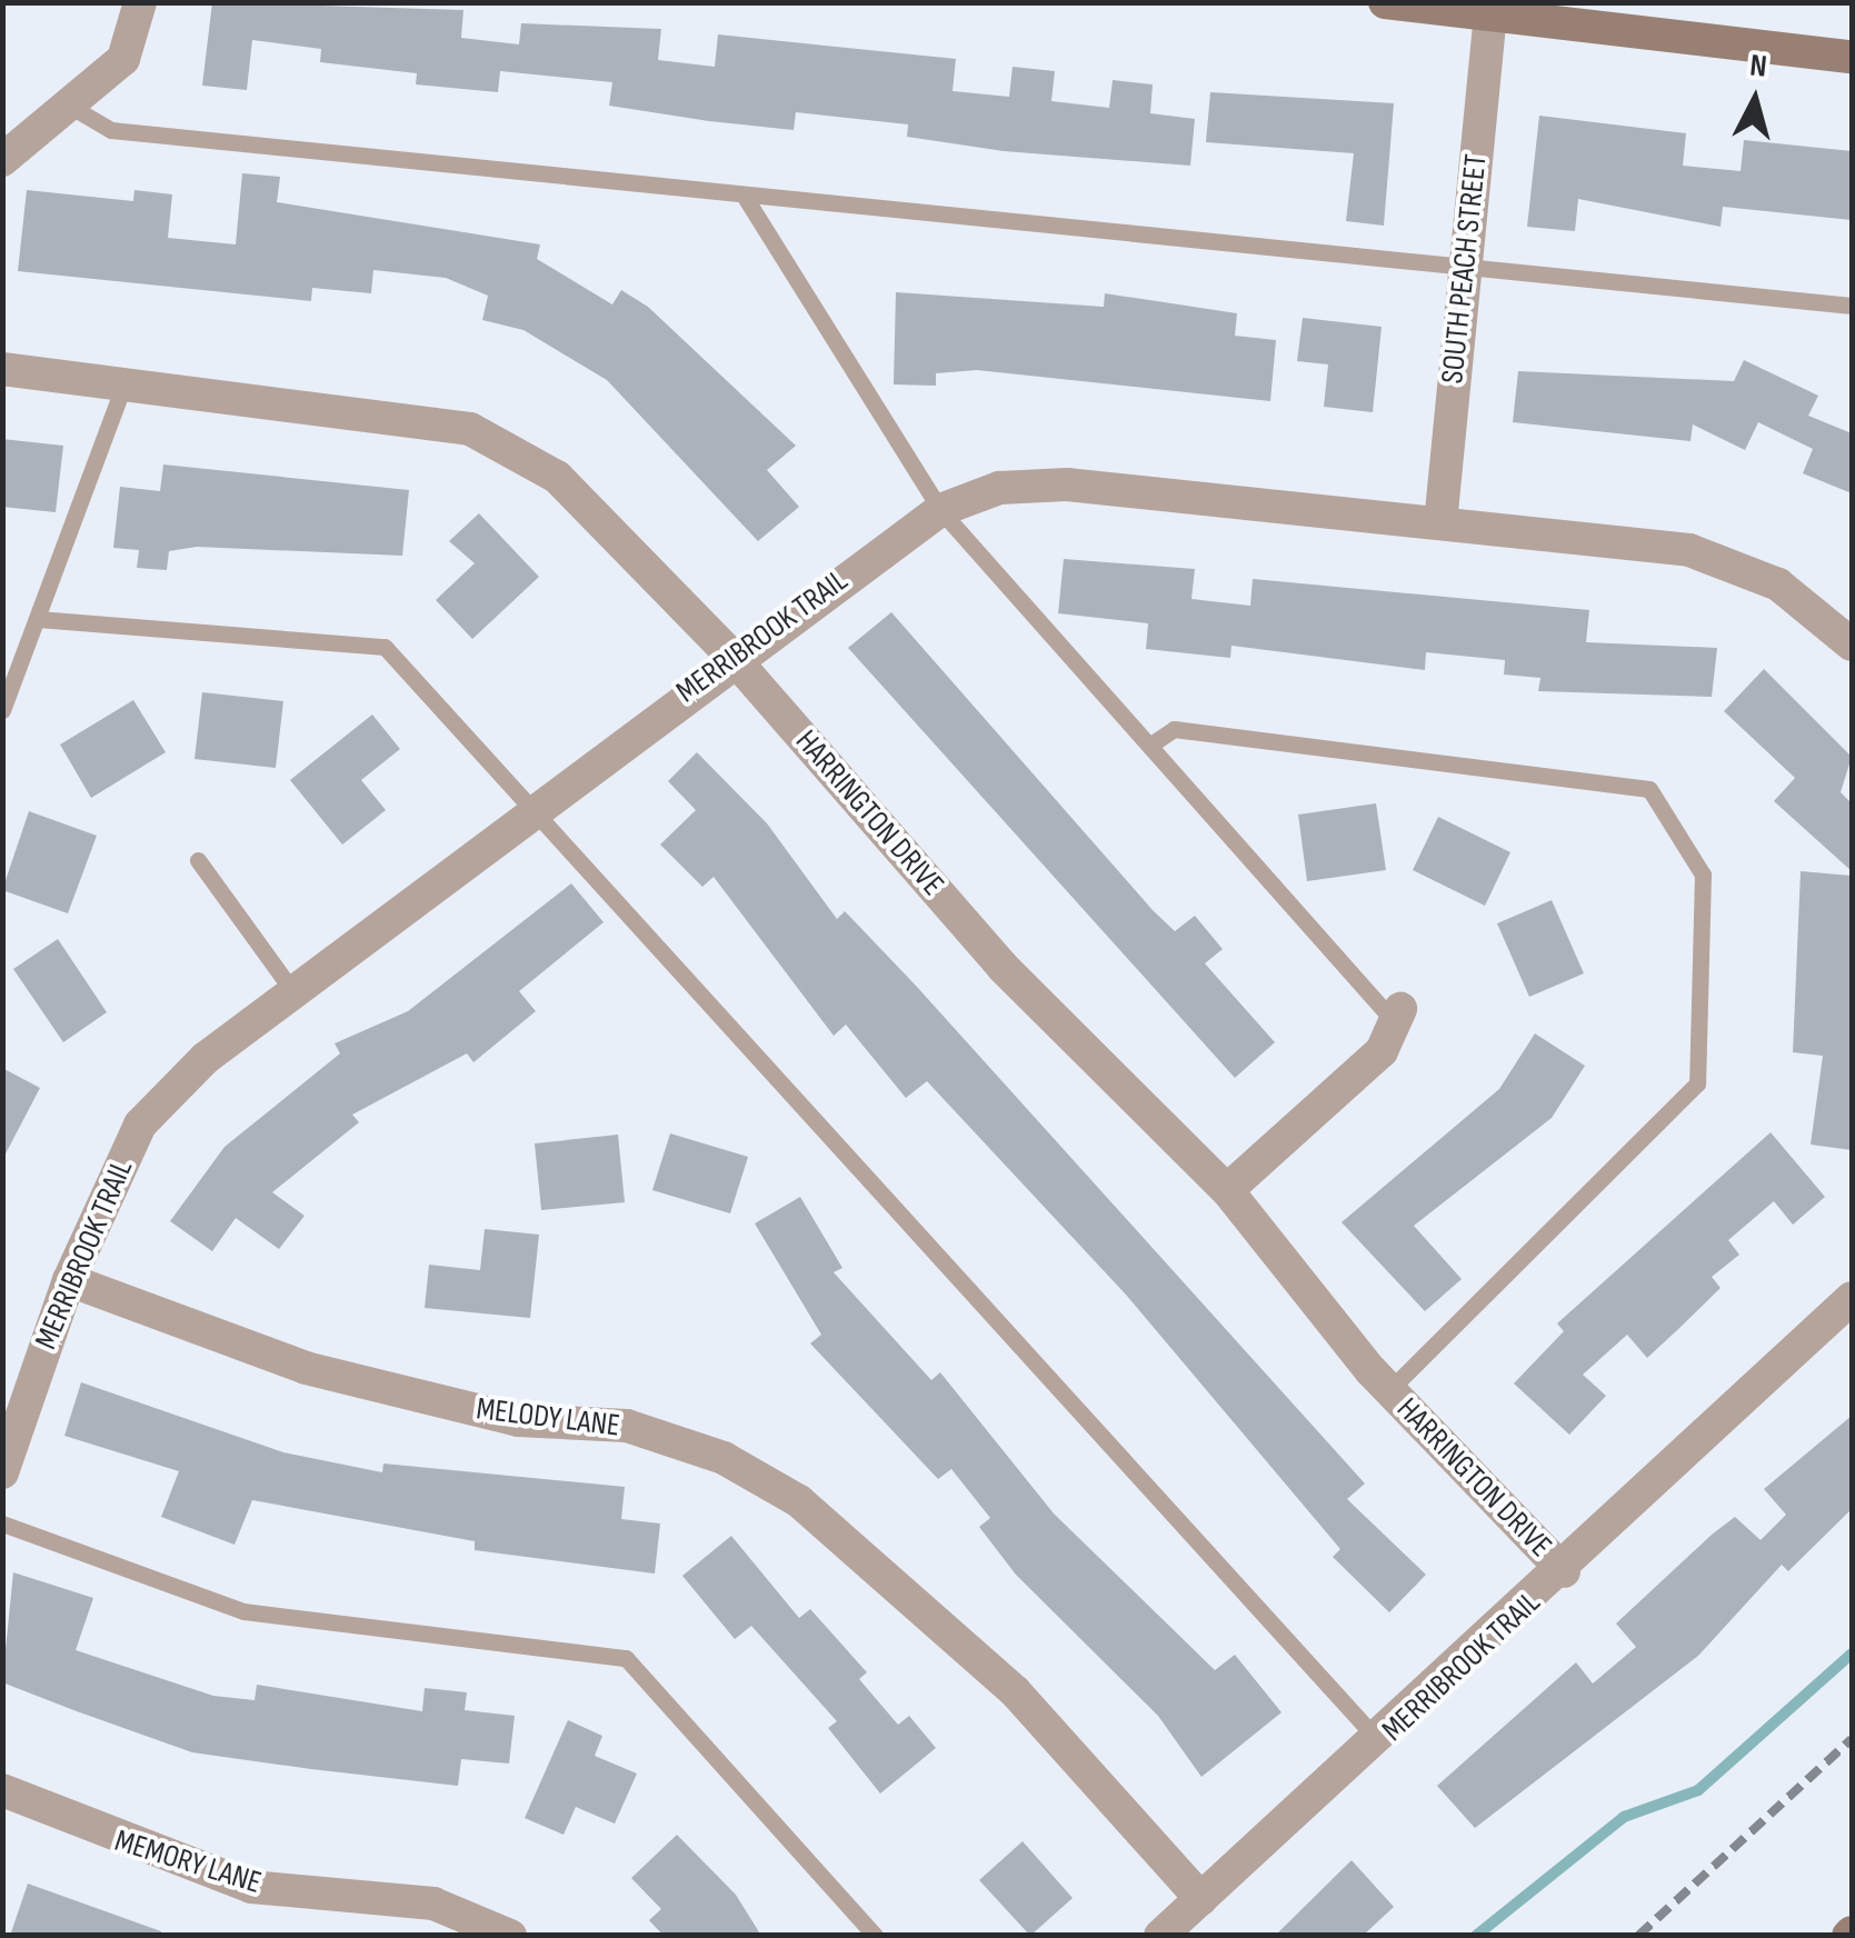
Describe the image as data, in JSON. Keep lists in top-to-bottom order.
{
  "streets": {
    "street": [
      "SOUTH PEACH STREET",
      "MERRIBROOK TRAIL",
      "HARRINGTON DRIVE",
      "MELODY LANE",
      "MEMORY LANE"
    ]
  },
  "crossings": [
    ["SOUTH PEACH STREET", "MERRIBROOK TRAIL"],
    ["MERRIBROOK TRAIL", "HARRINGTON DRIVE"],
    ["MERRIBROOK TRAIL", "MELODY LANE"]
  ],
  "north": "top"
}
